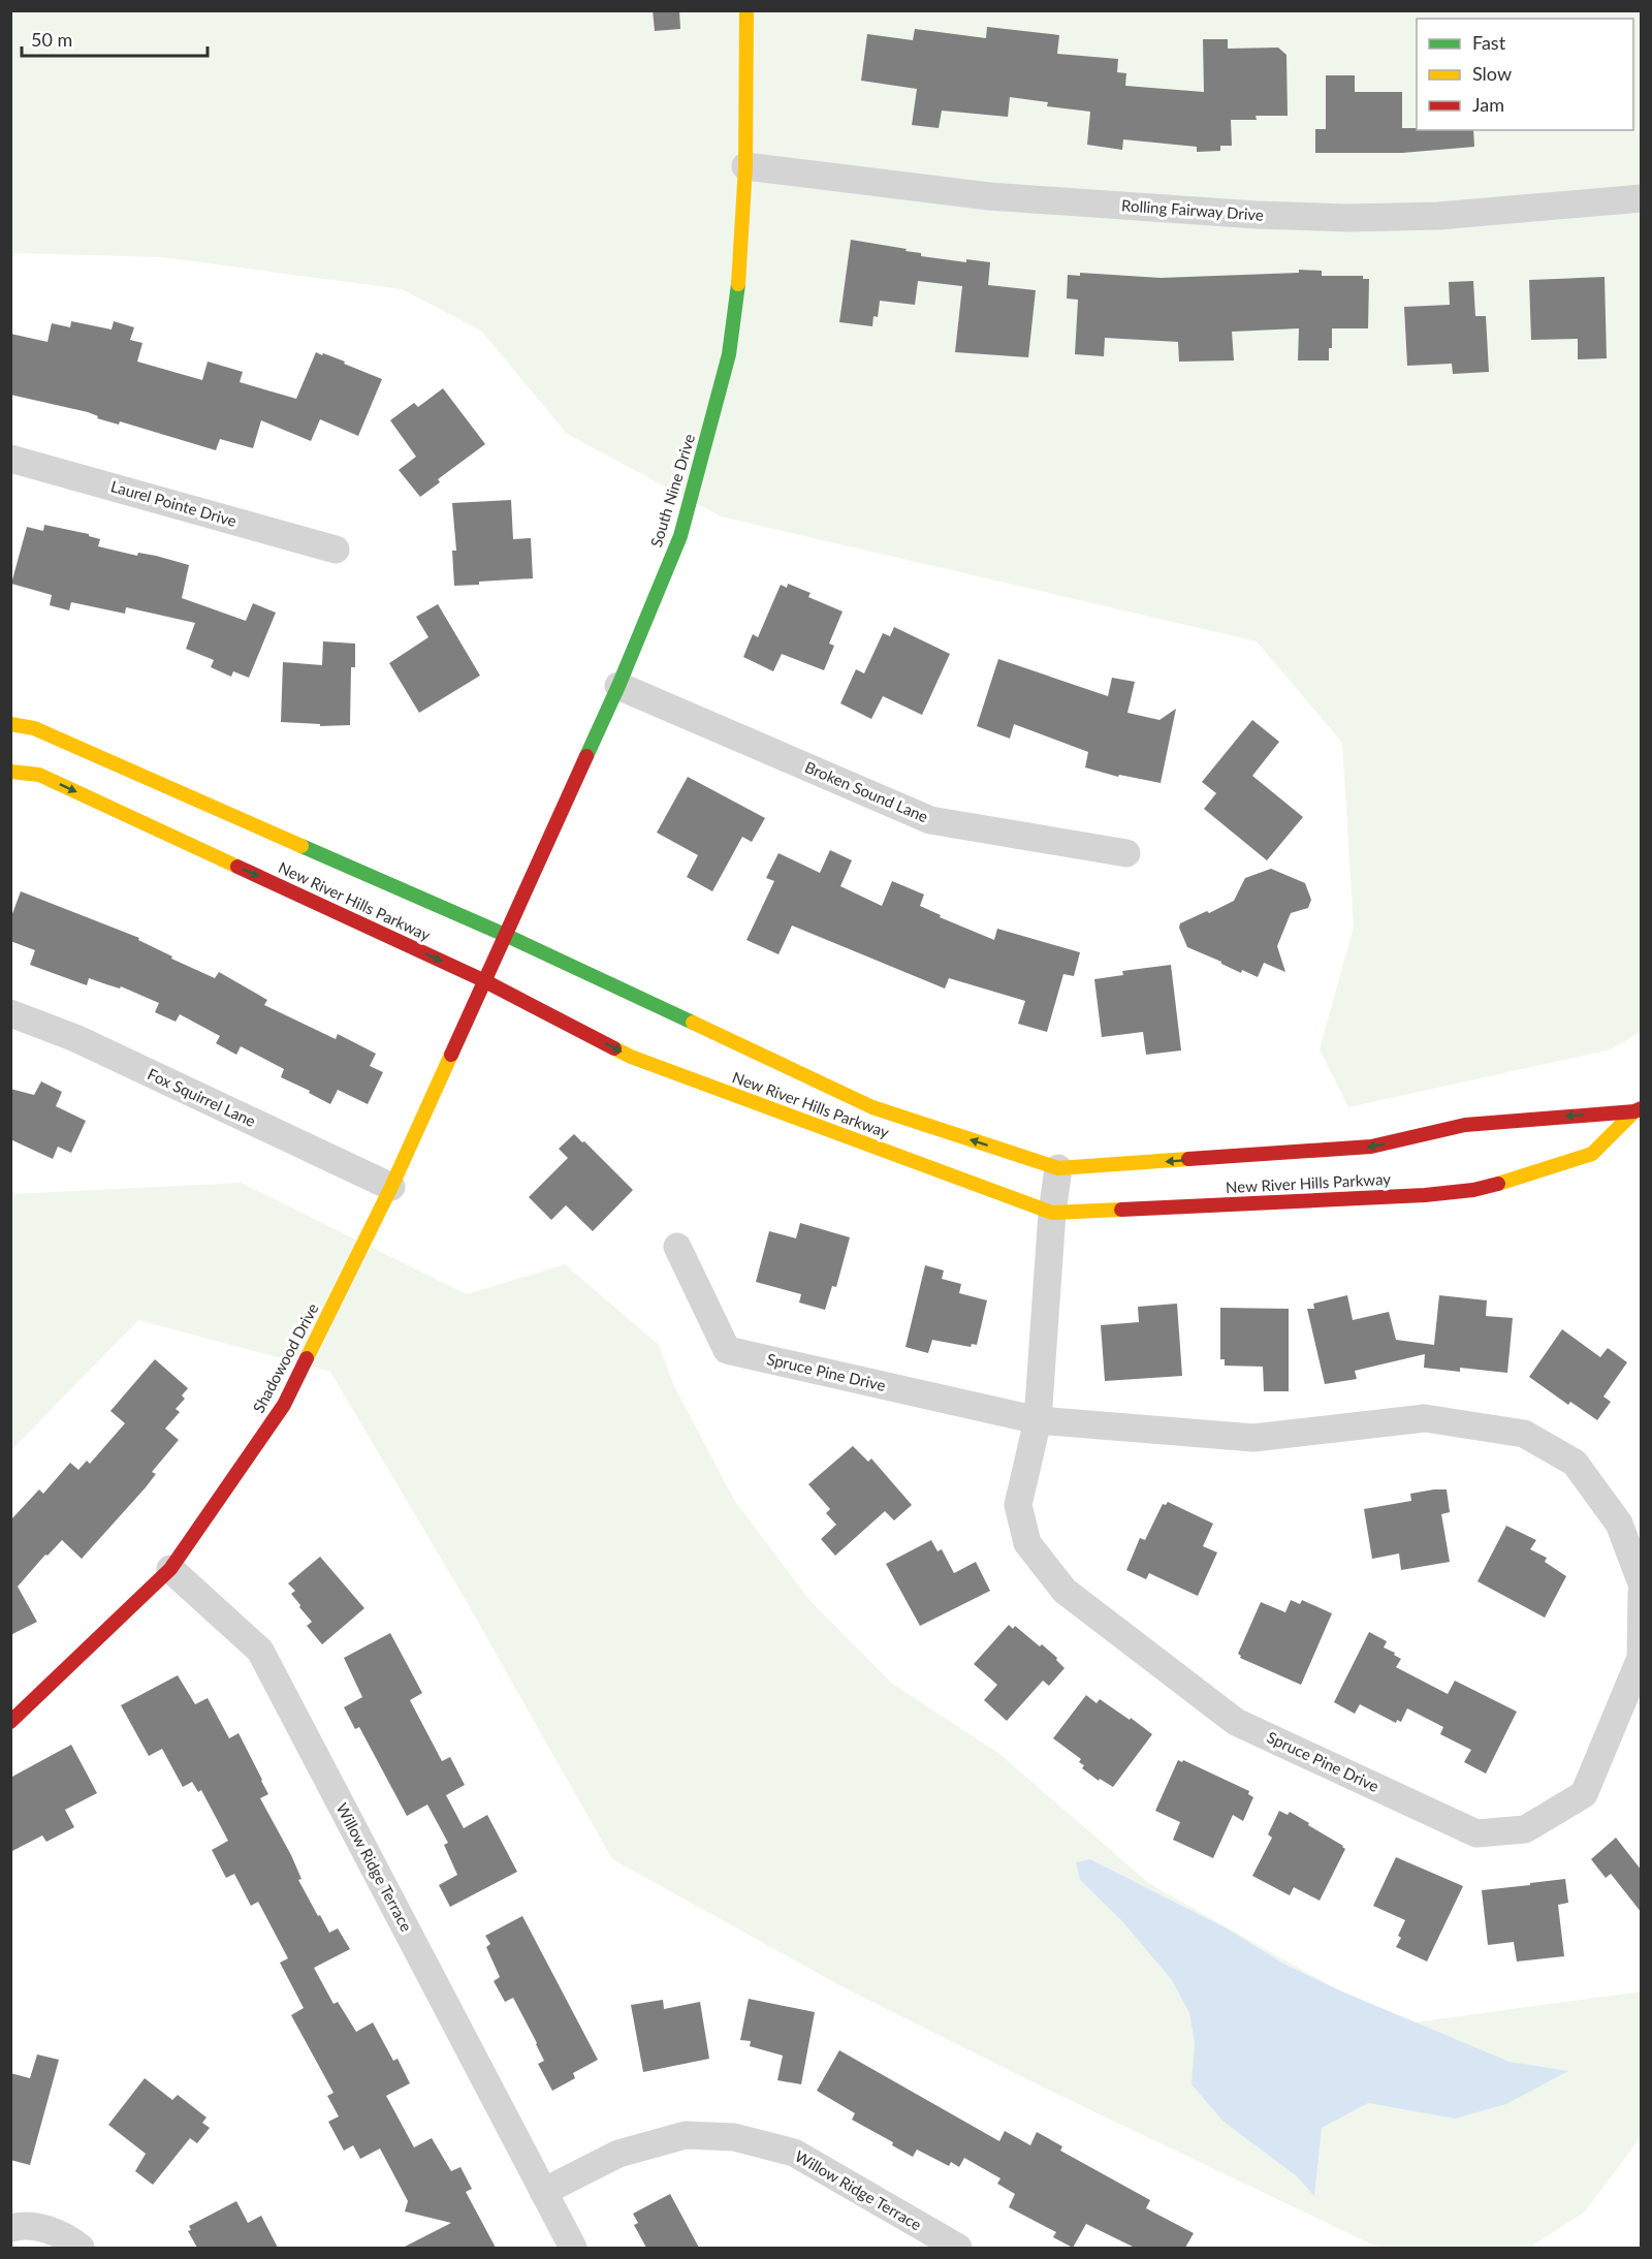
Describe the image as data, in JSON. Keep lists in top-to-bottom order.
{
  "streets": {
    "street": [
      "Rolling Fairway Drive",
      "South Nine Drive",
      "Laurel Pointe Drive",
      "Broken Sound Lane",
      "New River Hills Parkway",
      "Fox Squirrel Lane",
      "Shadowood Drive",
      "Spruce Pine Drive",
      "Willow Ridge Terrace"
    ]
  },
  "crossings": [
    ["Rolling Fairway Drive", "South Nine Drive"],
    ["South Nine Drive", "Broken Sound Lane"],
    ["South Nine Drive", "New River Hills Parkway"],
    ["South Nine Drive", "Shadowood Drive"],
    ["New River Hills Parkway", "Shadowood Drive"],
    ["New River Hills Parkway", "Spruce Pine Drive"],
    ["Fox Squirrel Lane", "Shadowood Drive"],
    ["Shadowood Drive", "Willow Ridge Terrace"]
  ],
  "legend": ["Fast", "Slow", "Jam"],
  "scale_bar": "50 m"
}
